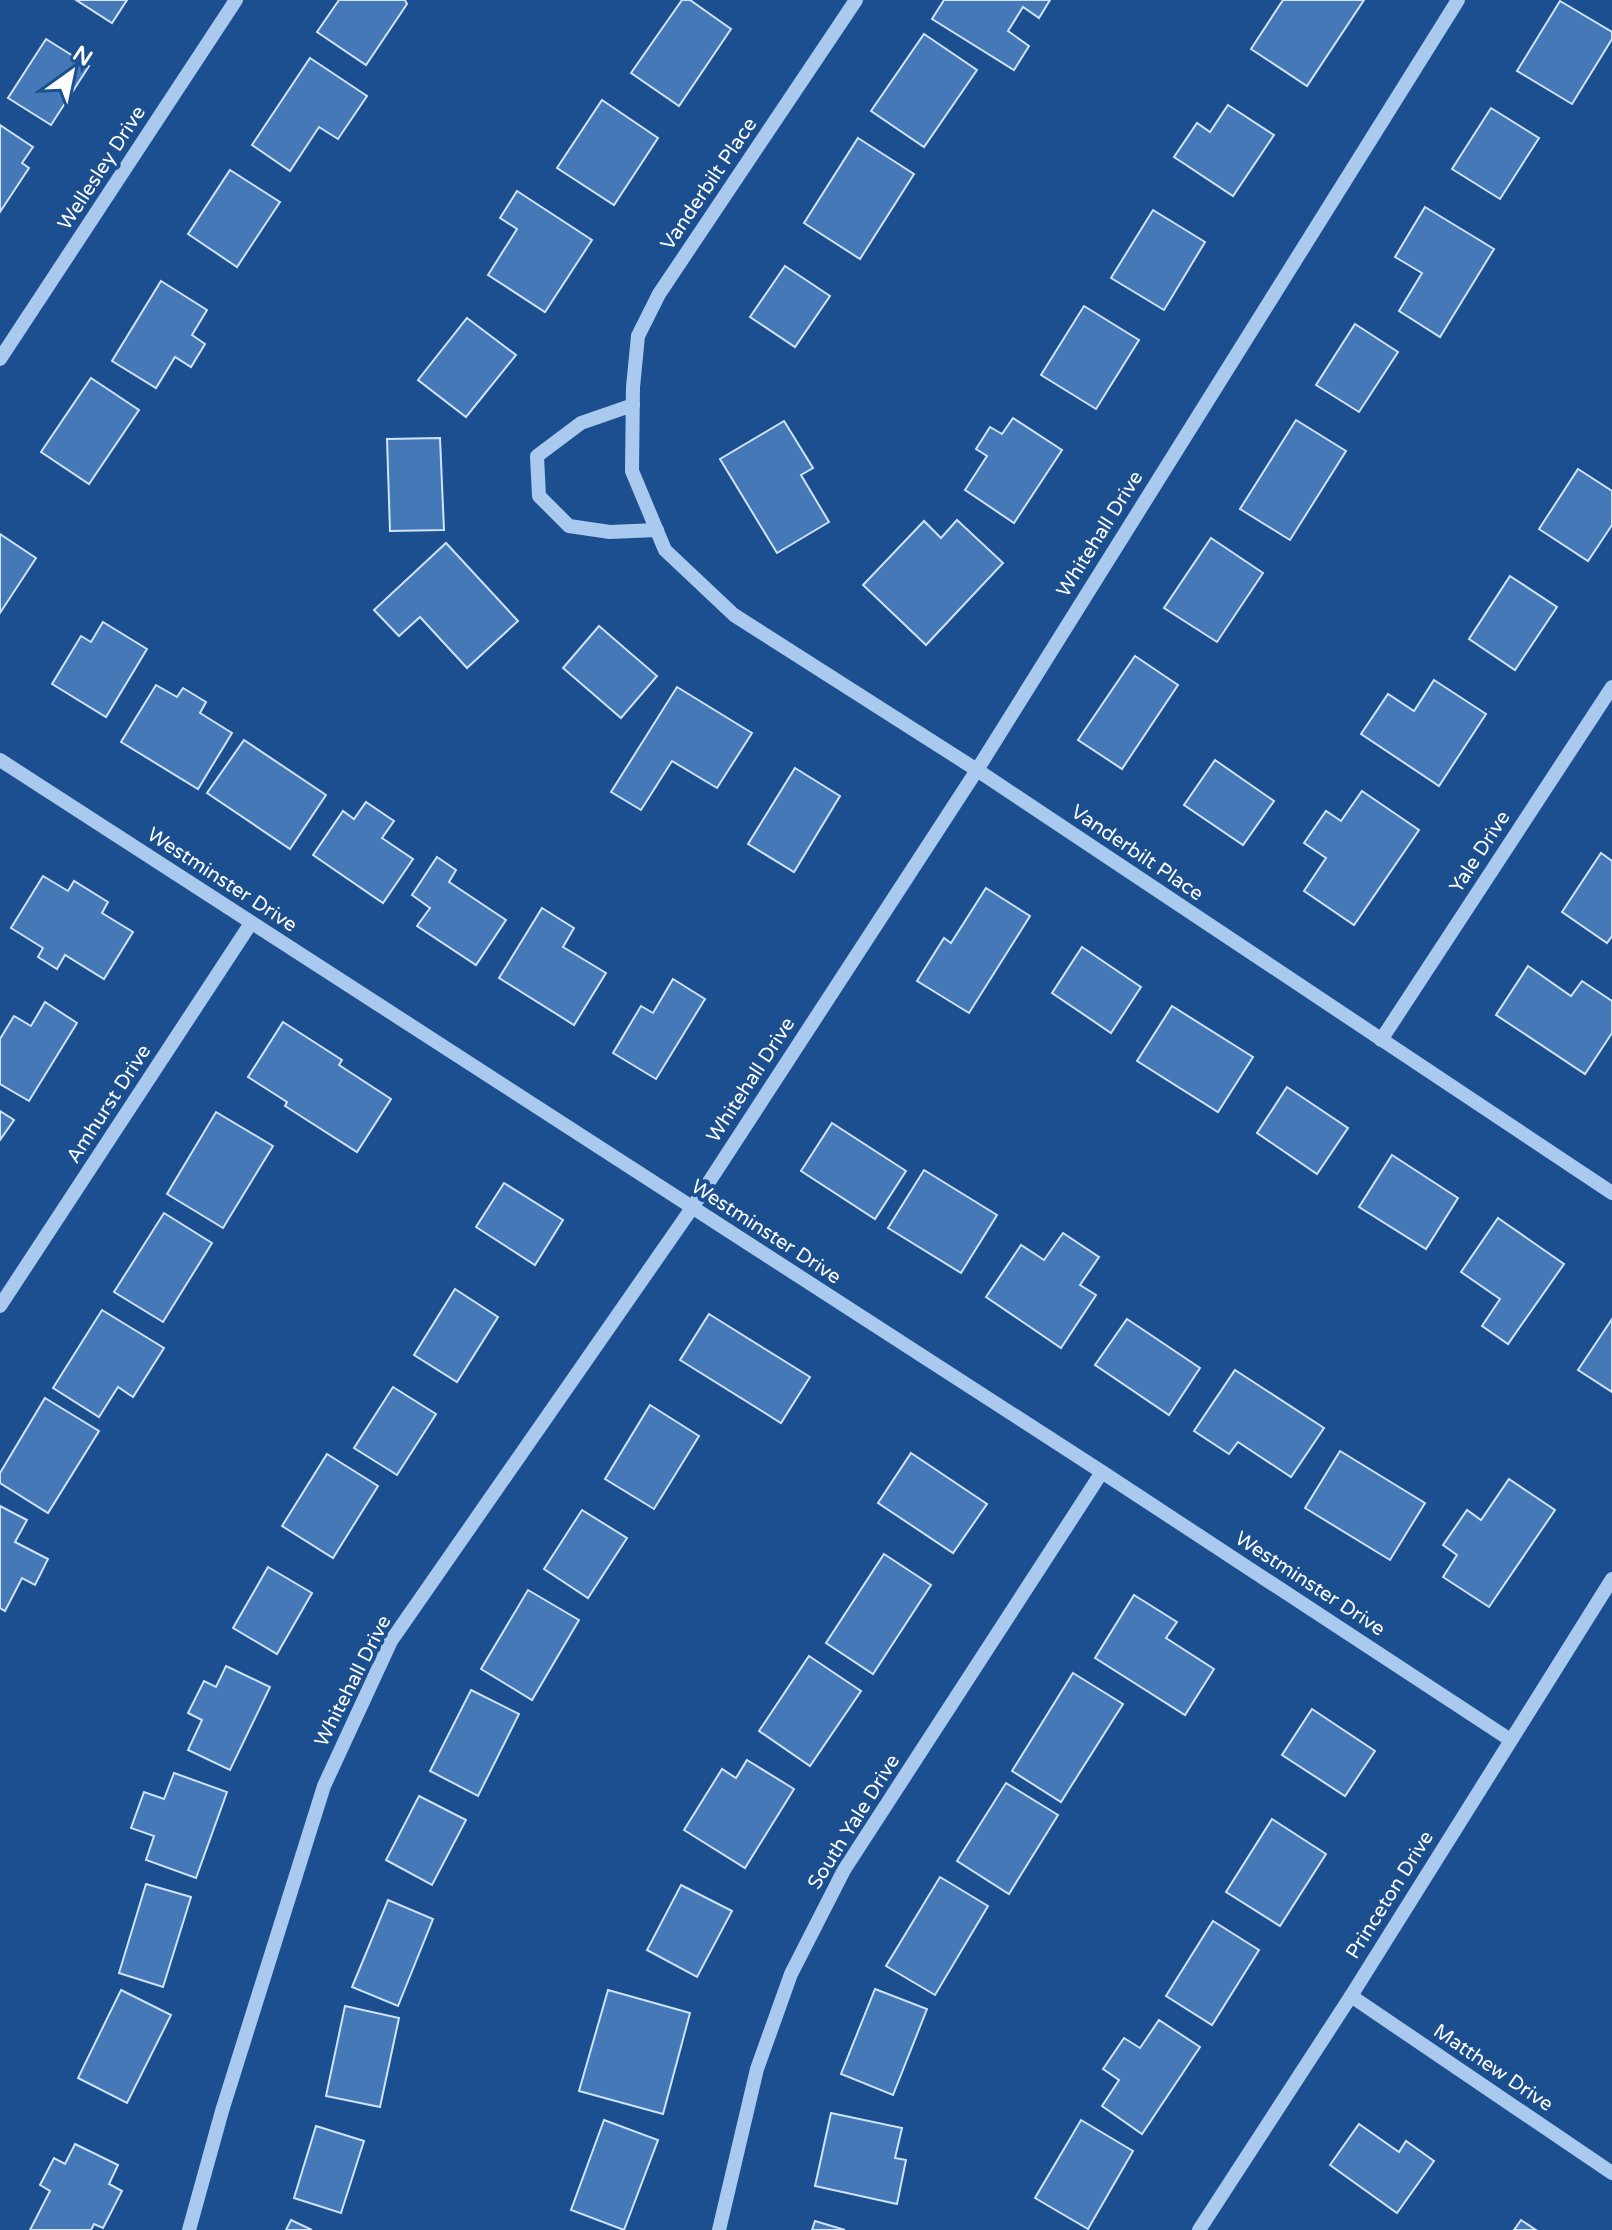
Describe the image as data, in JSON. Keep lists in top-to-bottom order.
{
  "streets": {
    "street": [
      "Wellesley Drive",
      "Vanderbilt Place",
      "Whitehall Drive",
      "Yale Drive",
      "Westminster Drive",
      "Amhurst Drive",
      "South Yale Drive",
      "Princeton Drive",
      "Matthew Drive"
    ]
  },
  "crossings": [
    ["Vanderbilt Place", "Whitehall Drive"],
    ["Vanderbilt Place", "Yale Drive"],
    ["Whitehall Drive", "Westminster Drive"],
    ["Westminster Drive", "Amhurst Drive"],
    ["Westminster Drive", "South Yale Drive"],
    ["Westminster Drive", "Princeton Drive"],
    ["Princeton Drive", "Matthew Drive"]
  ],
  "north": "top right"
}
